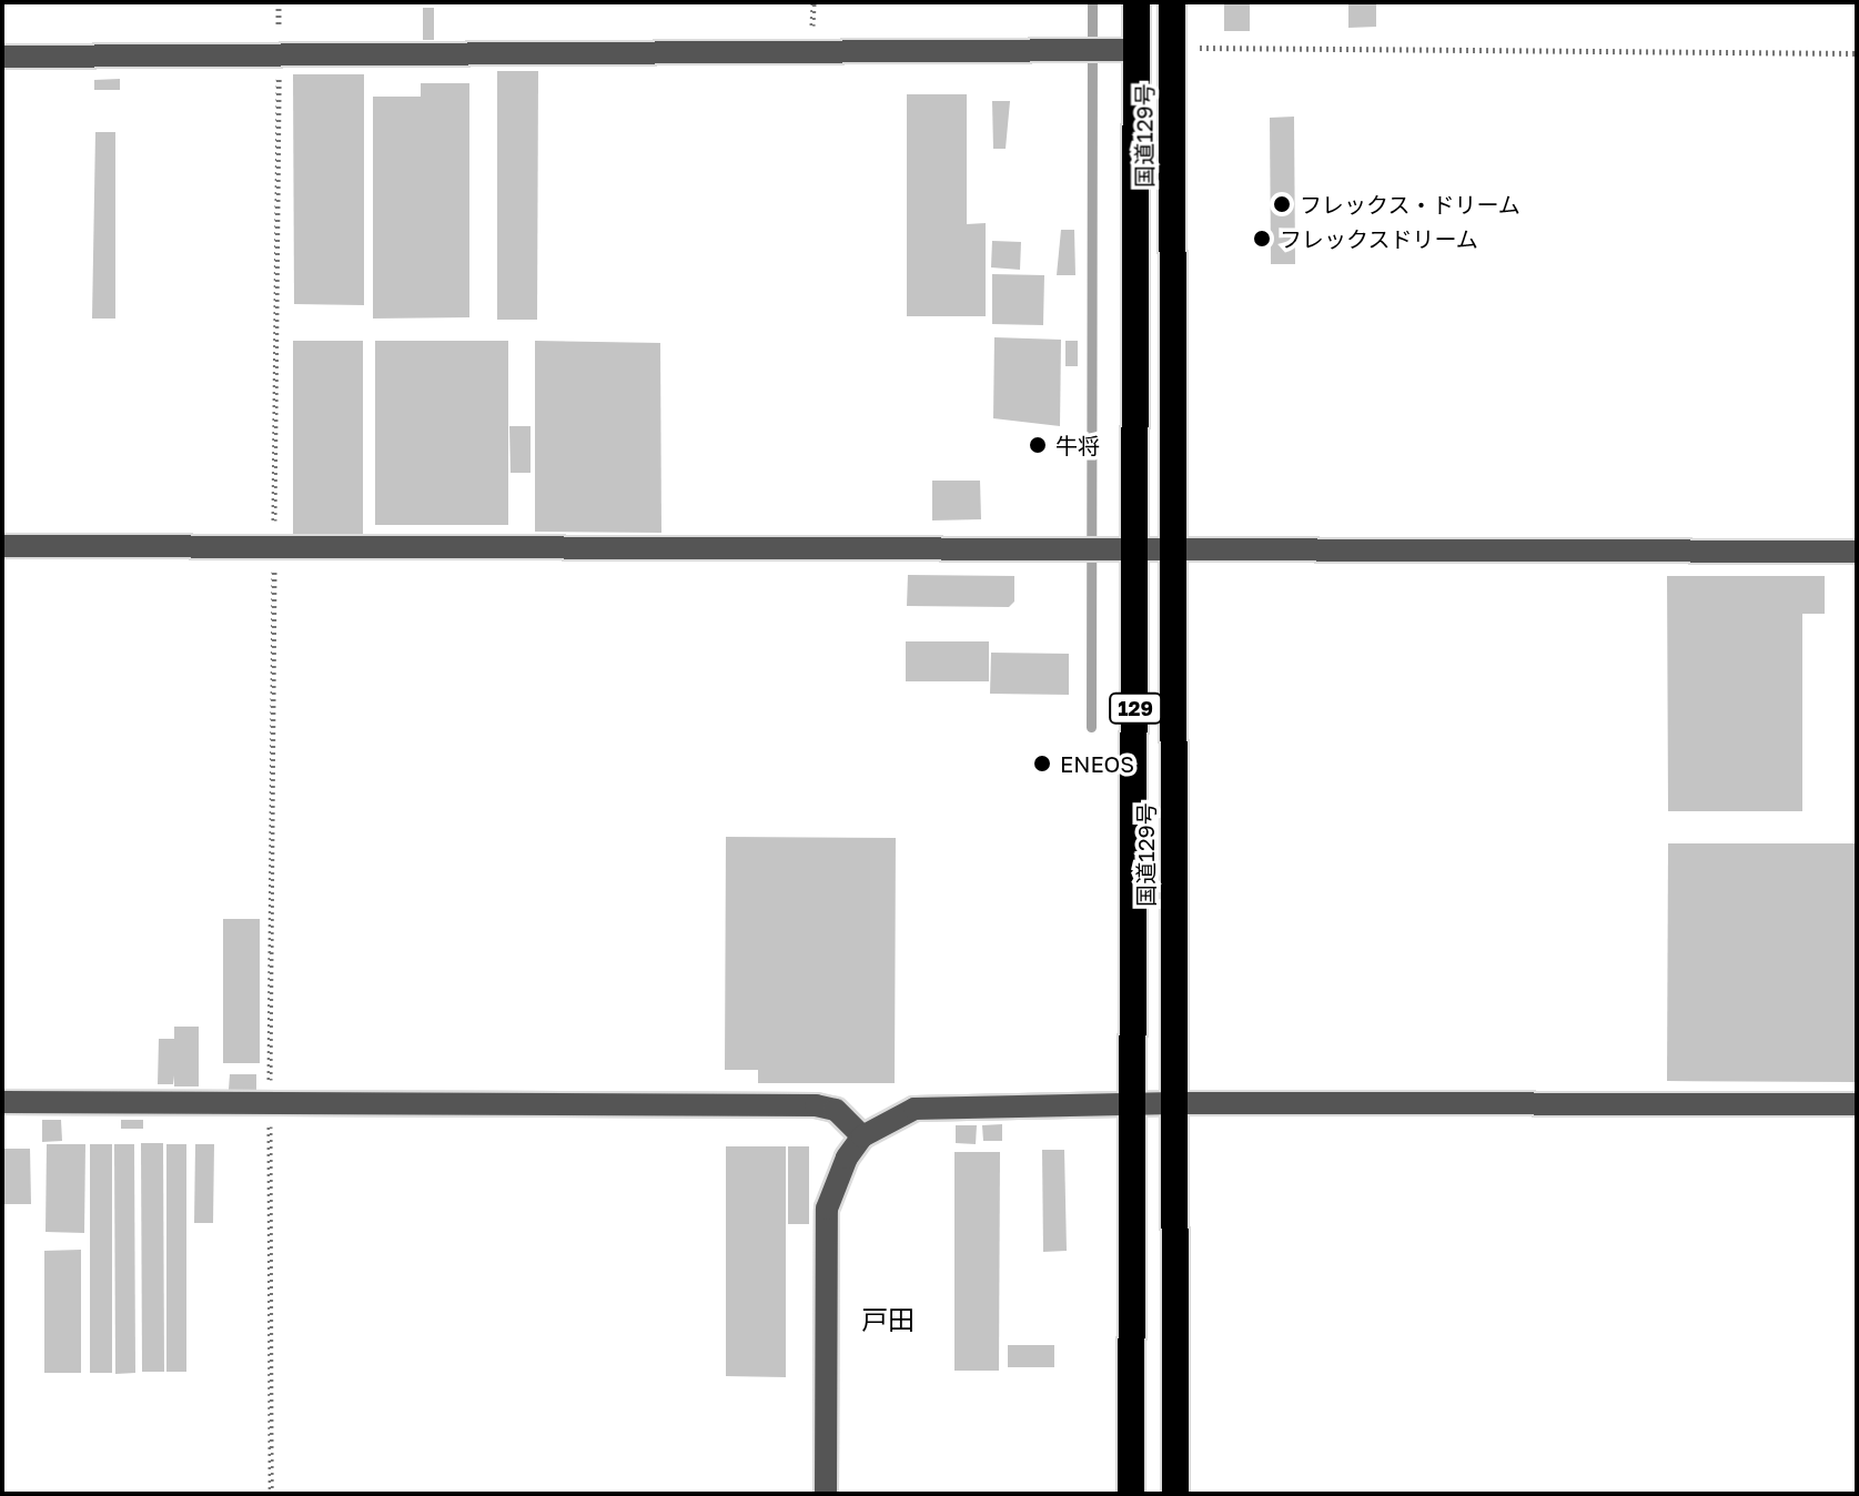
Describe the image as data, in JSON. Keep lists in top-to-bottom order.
{
  "streets": {
    "highway": ["国道129号", "129"]
  },
  "crossings": [
    ["国道129号", "129"]
  ],
  "districts": ["戸田"],
  "places": [
    "フレックス・ドリーム",
    "フレックスドリーム",
    "牛将",
    "ENEOS"
  ]
}
